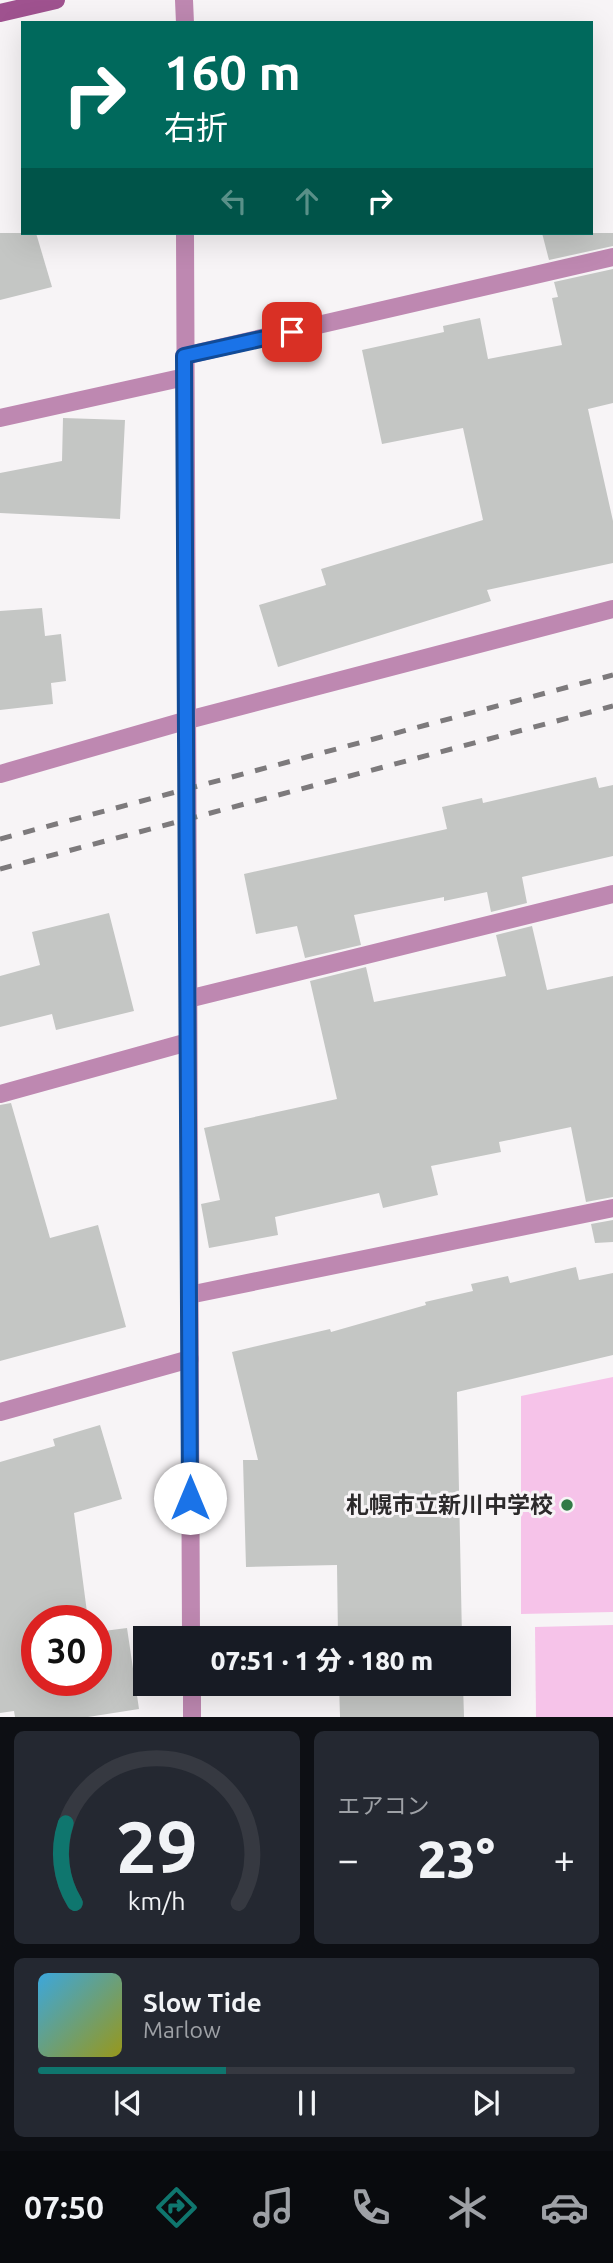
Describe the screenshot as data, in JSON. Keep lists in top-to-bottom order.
{
  "places": ["札幌市立新川中学校"],
  "page": {
    "turn": ["160 m", "右折"],
    "limit": "30",
    "trip": "07:51 · 1 分 · 180 m",
    "tile": "エアコン",
    "heat": ["−", "23°", "+"],
    "song": ["Slow Tide", "Marlow"],
    "tabs": "07:50",
    "gauge": ["29", "km/h"]
  }
}
